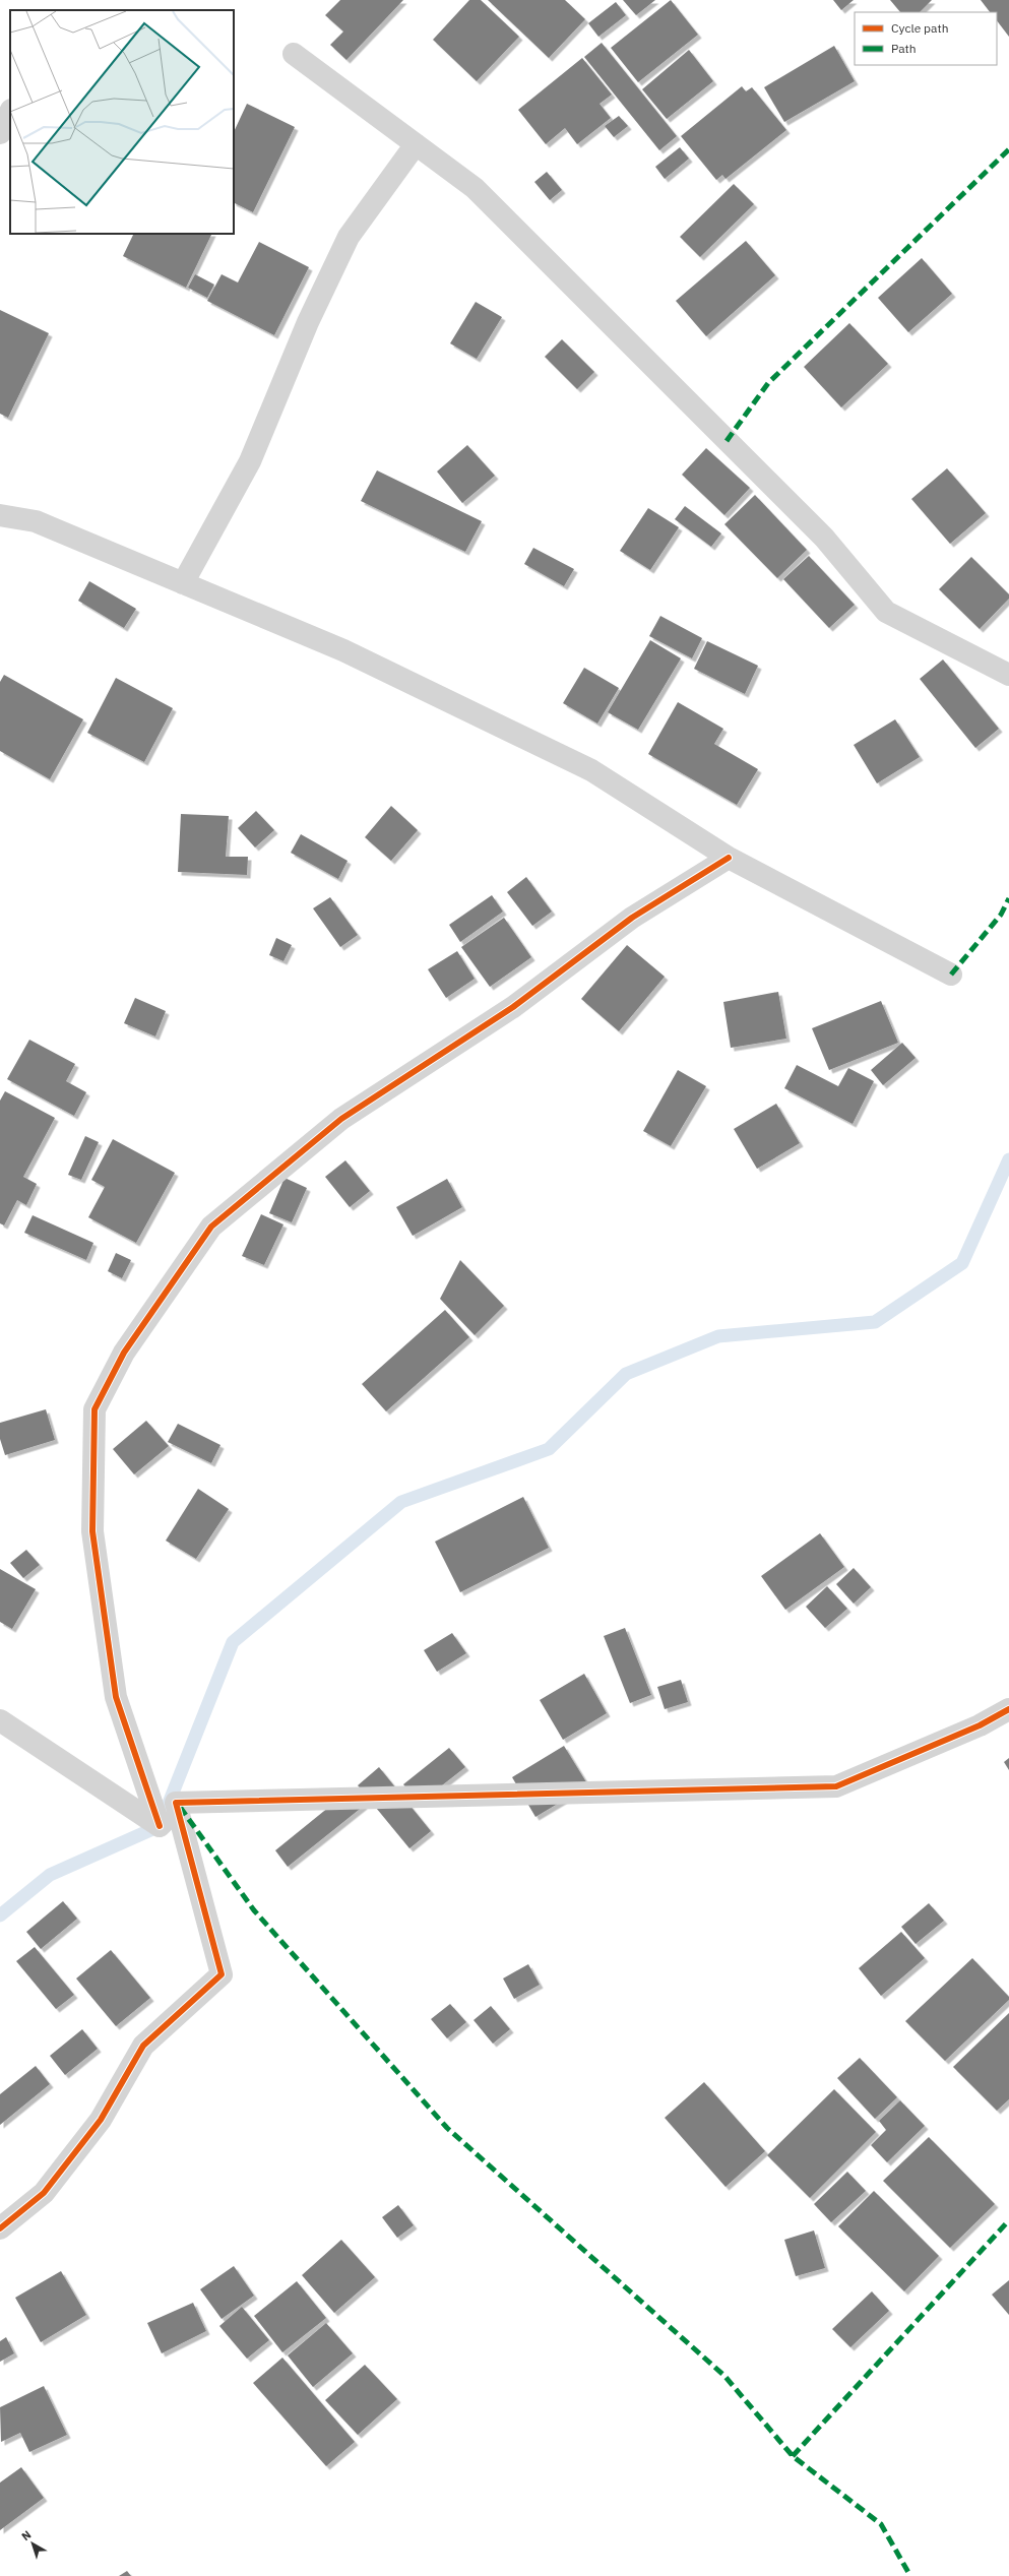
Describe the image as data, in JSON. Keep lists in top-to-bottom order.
{
  "legend": ["Cycle path", "Path"],
  "north": "top left"
}
